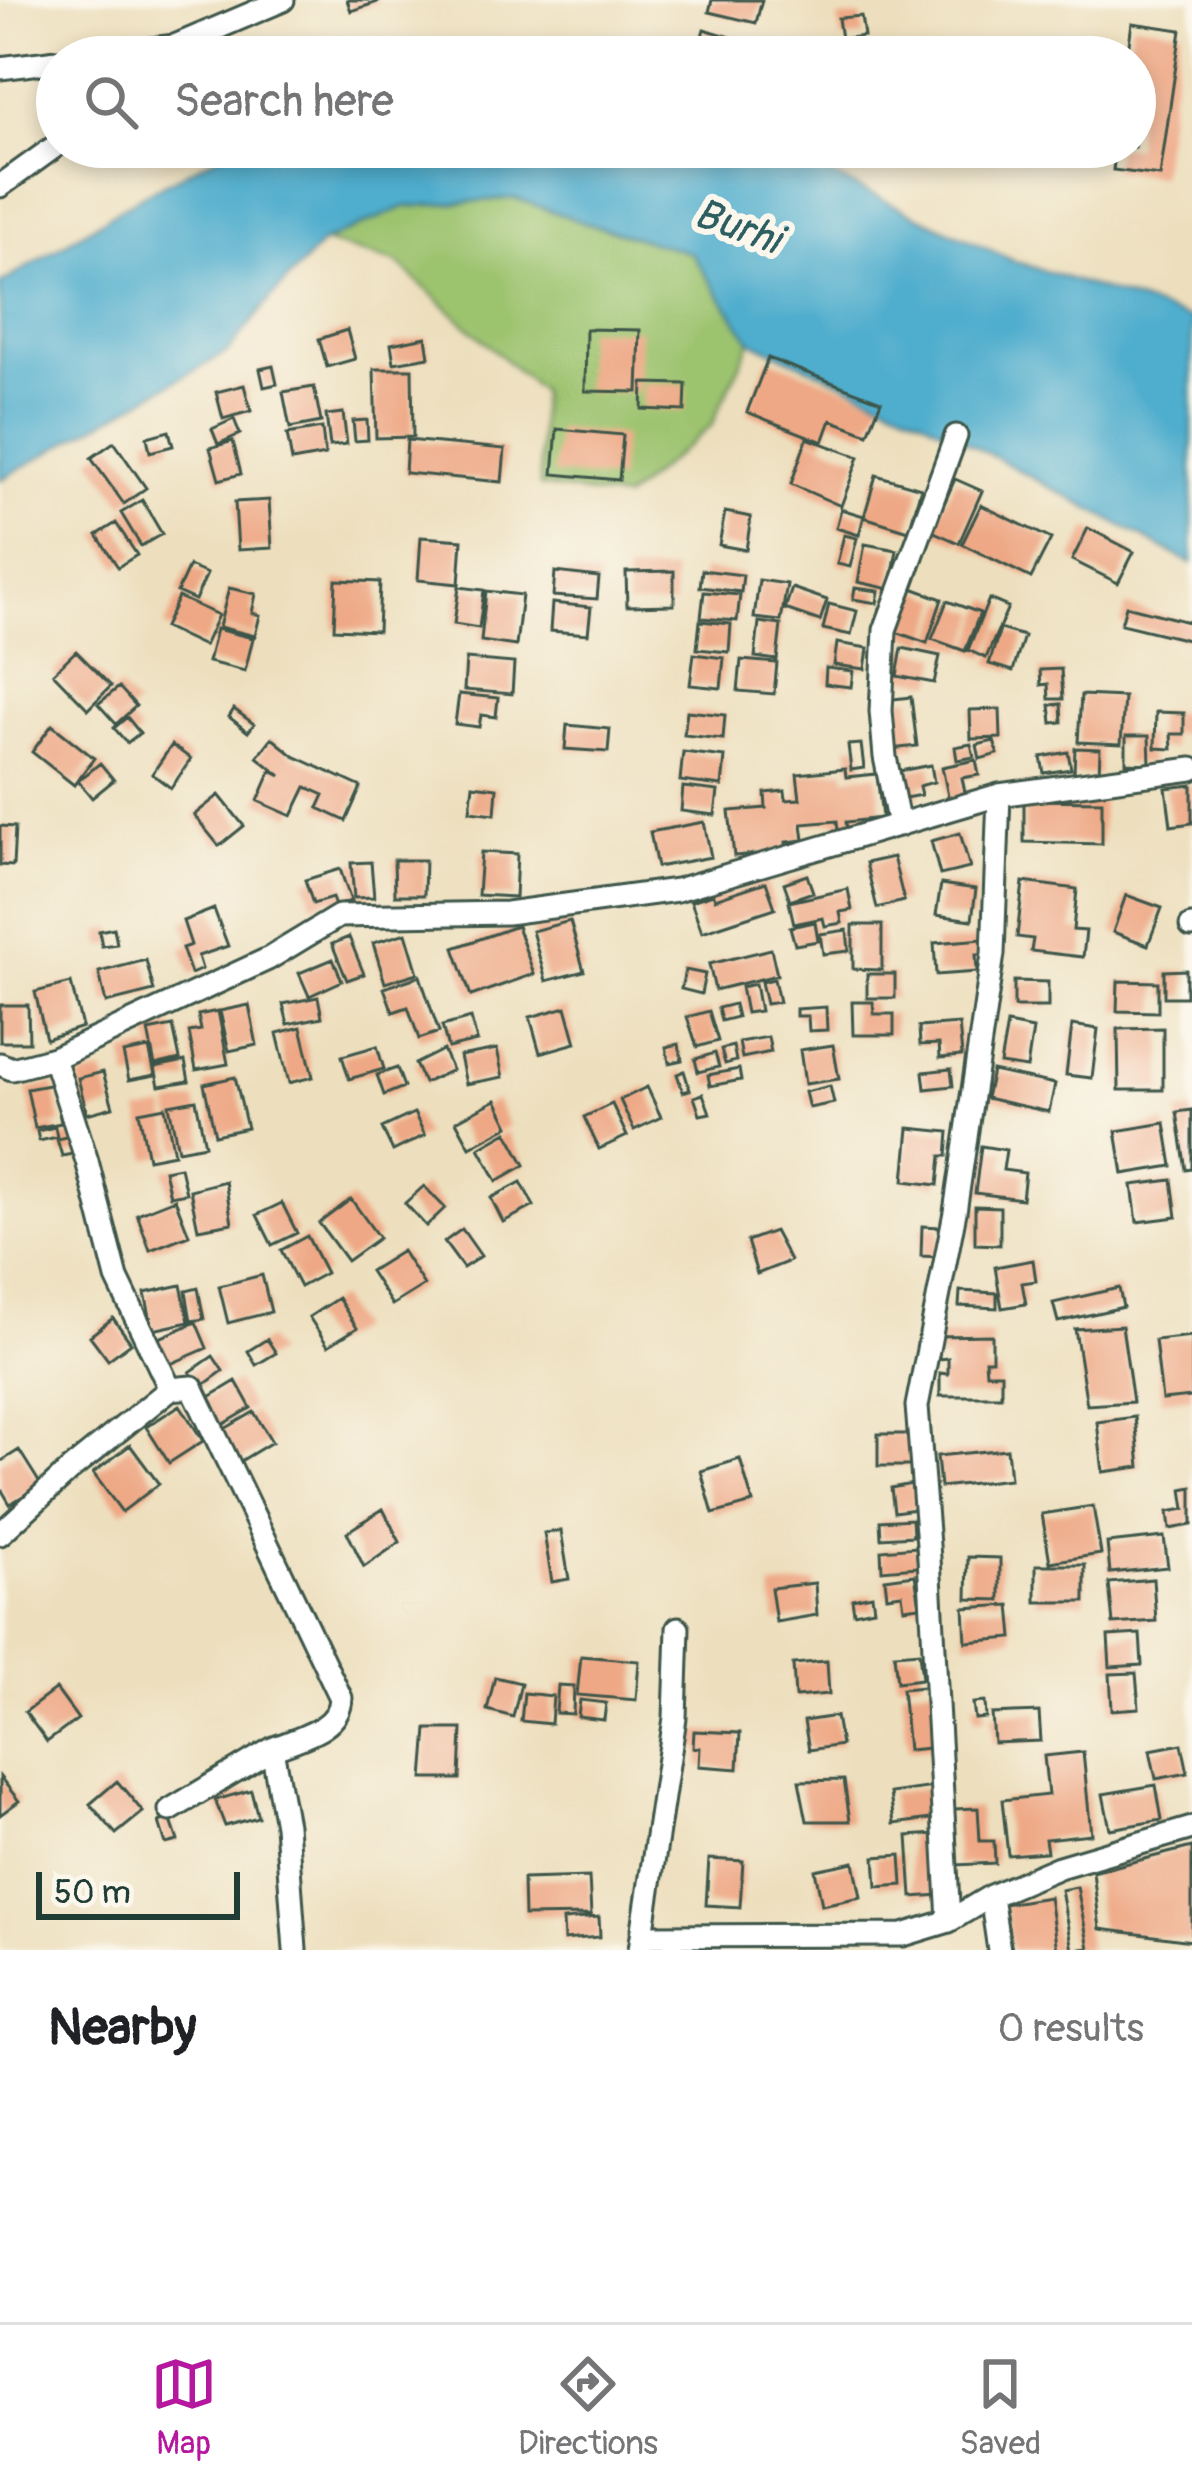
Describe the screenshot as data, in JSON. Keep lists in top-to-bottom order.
{
  "water": ["Burhi"],
  "scale_bar": "50 m",
  "page": {
    "search": "Search here",
    "scale": "50 m",
    "heading": ["Nearby", "0 results"],
    "nav": ["Map", "Directions", "Saved"]
  }
}
